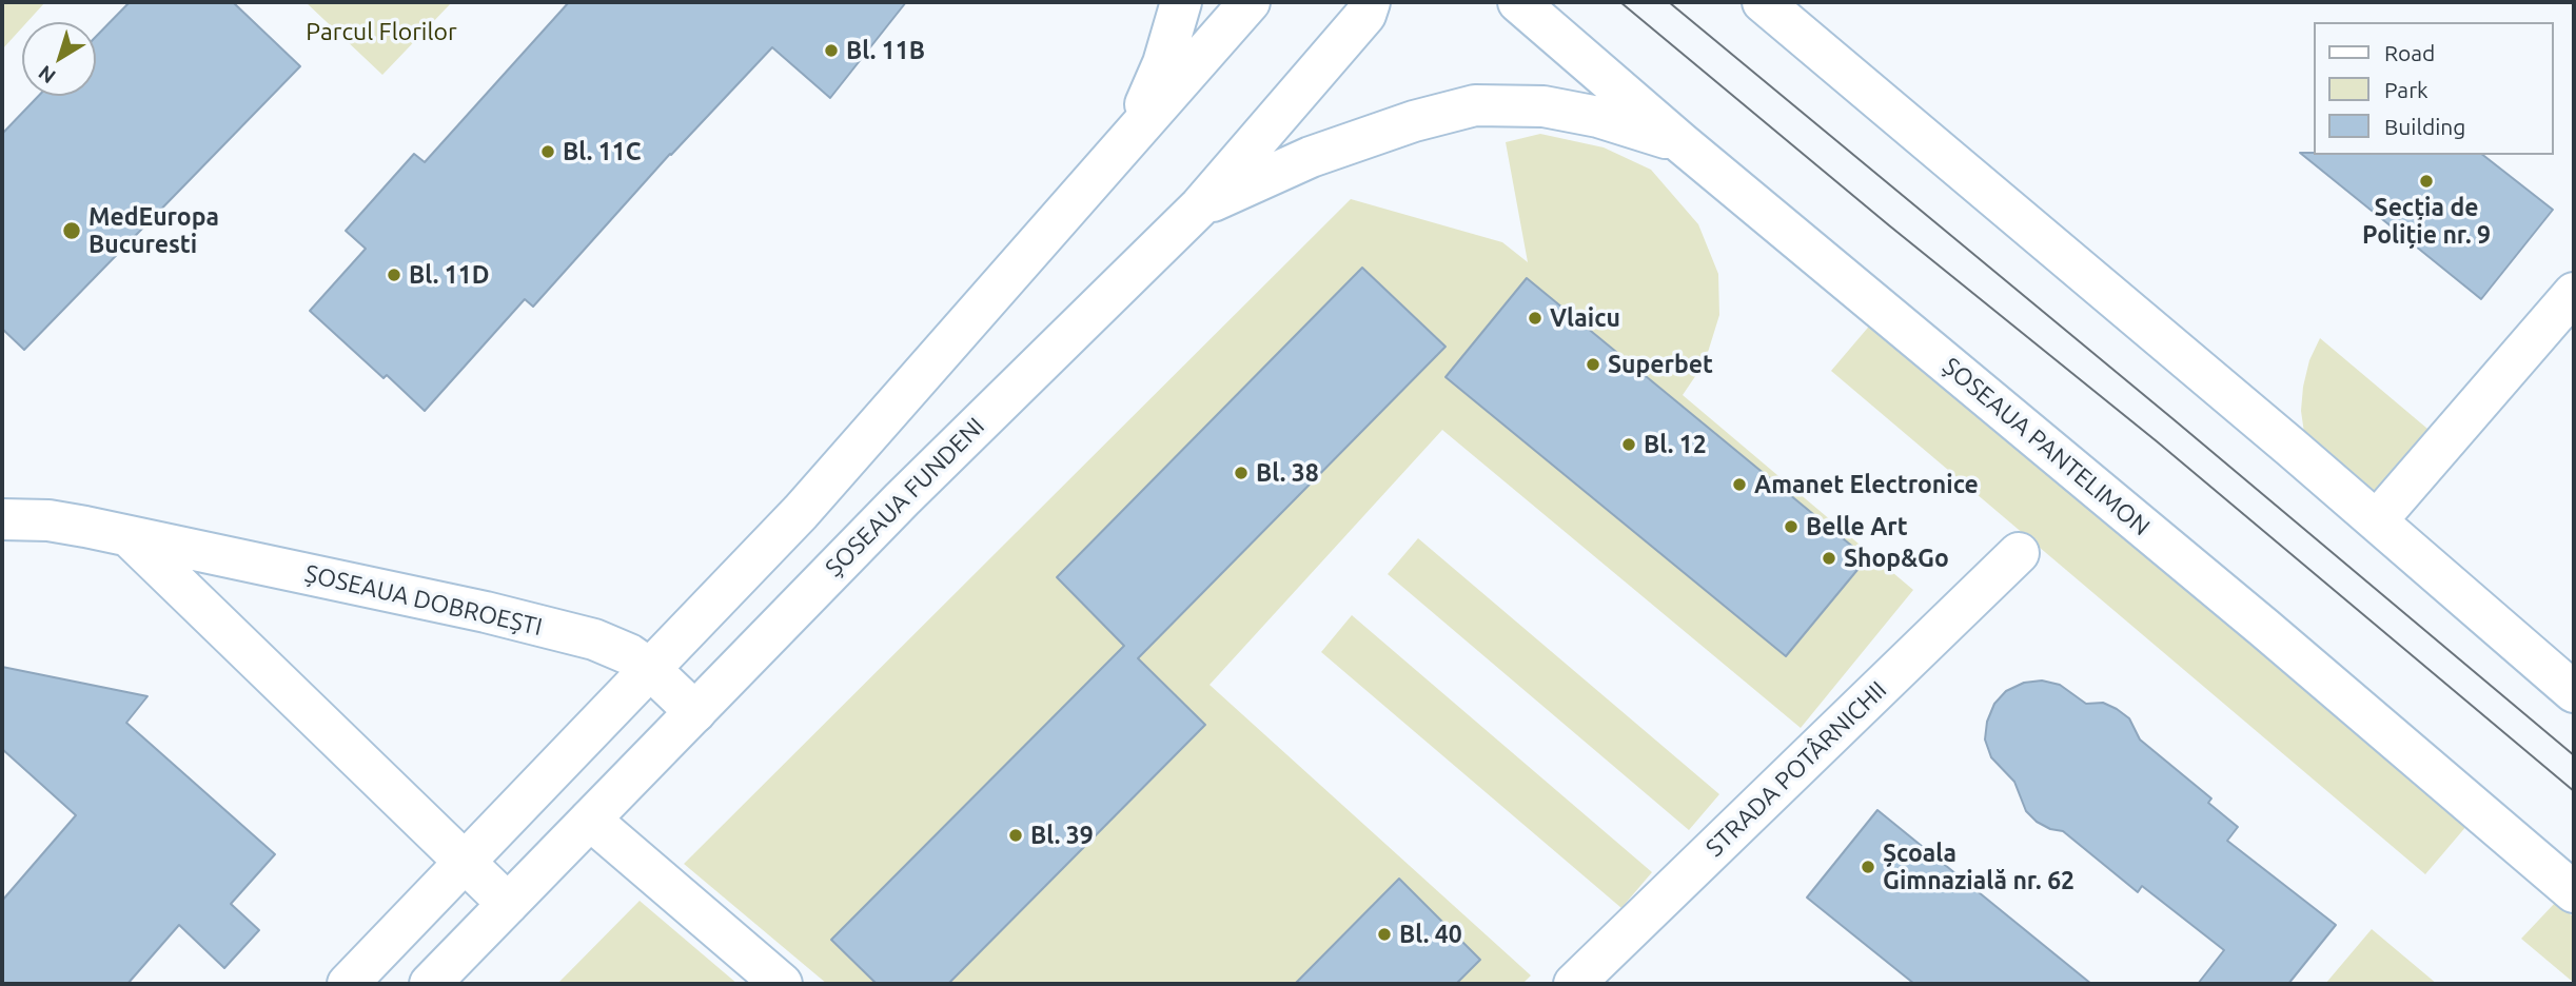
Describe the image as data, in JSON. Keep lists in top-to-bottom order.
{
  "streets": {
    "main road": [
      "ȘOSEAUA PANTELIMON",
      "ȘOSEAUA FUNDENI",
      "ȘOSEAUA DOBROEȘTI",
      "STRADA POTÂRNICHII"
    ]
  },
  "crossings": [
    ["ȘOSEAUA FUNDENI", "ȘOSEAUA DOBROEȘTI"]
  ],
  "parks": ["Parcul Florilor"],
  "places": [
    "Bl. 11B",
    "Bl. 11C",
    "Secția de Poliție nr. 9",
    "MedEuropa Bucuresti",
    "Bl. 11D",
    "Vlaicu",
    "Superbet",
    "Bl. 12",
    "Bl. 38",
    "Amanet Electronice",
    "Belle Art",
    "Shop&Go",
    "Bl. 39",
    "Școala Gimnazială nr. 62",
    "Bl. 40"
  ],
  "legend": ["Road", "Park", "Building"],
  "north": "bottom left"
}
